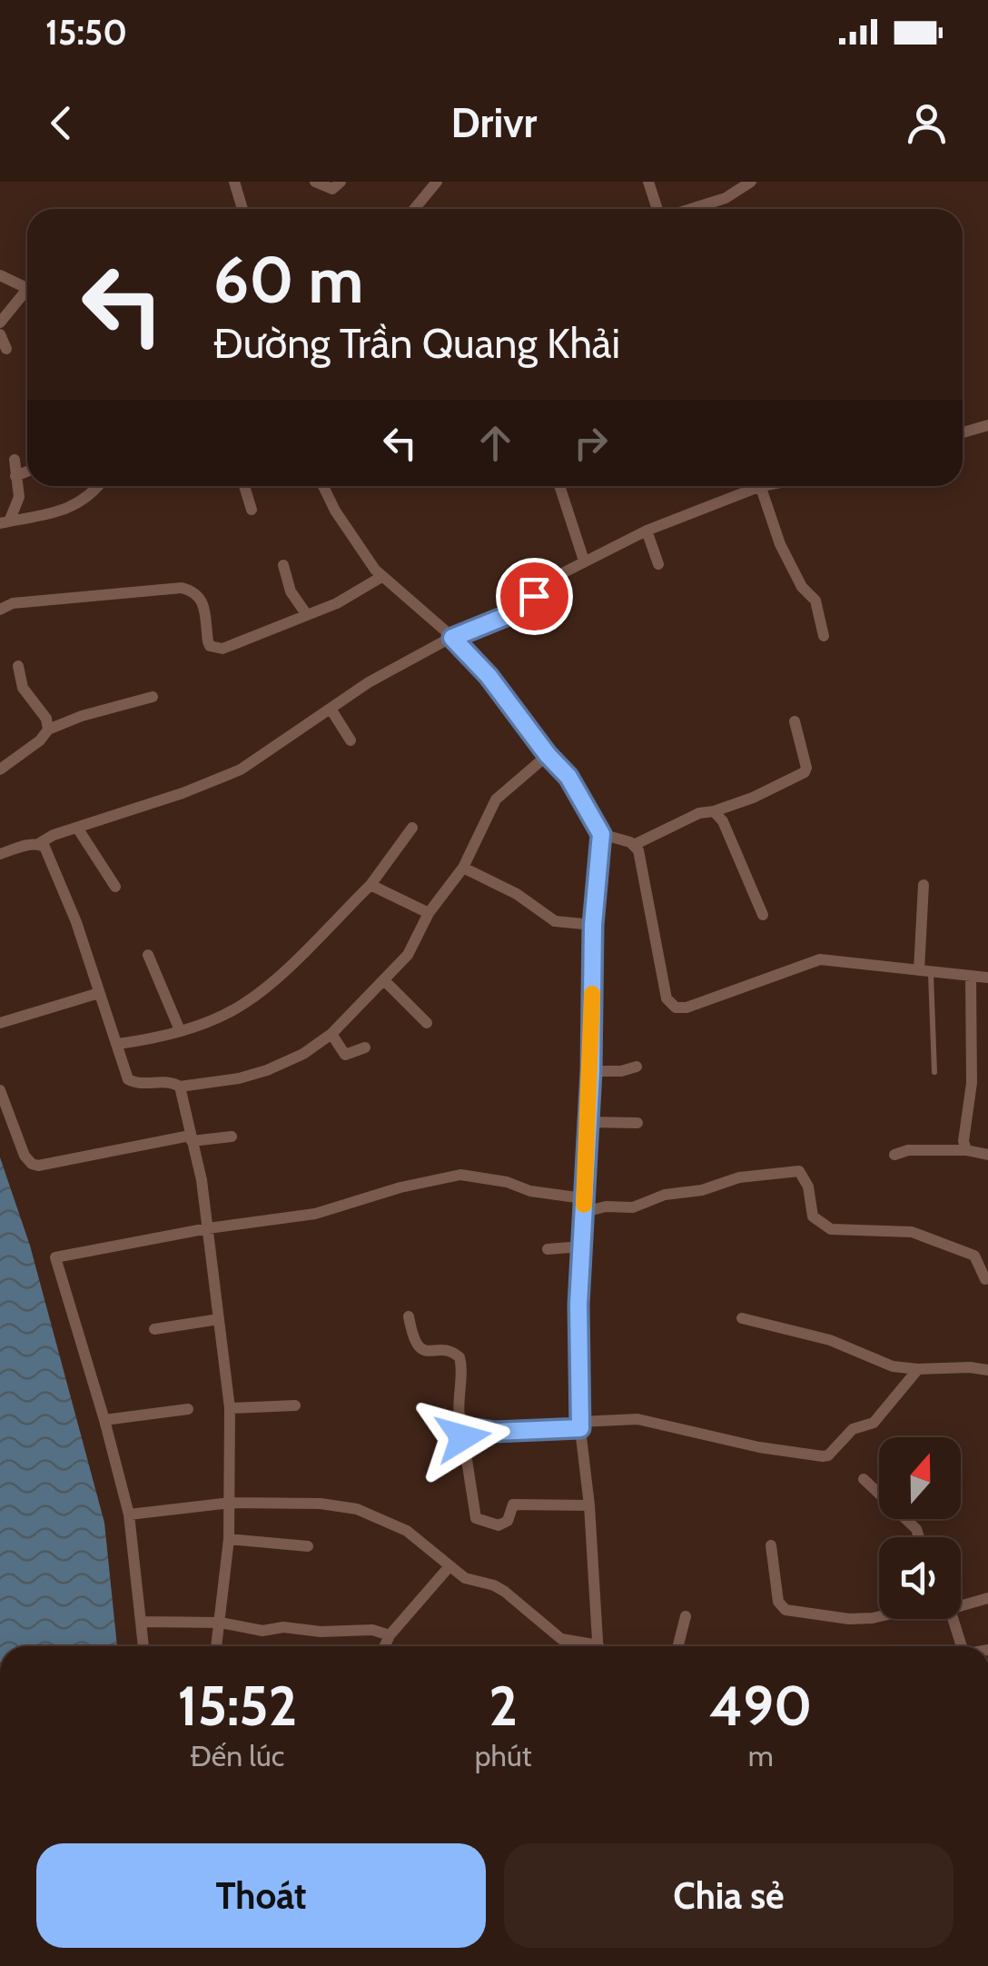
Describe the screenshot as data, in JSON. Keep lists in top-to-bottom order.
{
  "north": "top",
  "page": {
    "status": "15:50",
    "header": "Drivr",
    "turn": ["60 m", "Đường Trần Quang Khải"],
    "eta": [
      "15:52",
      "Đến lúc",
      "2",
      "phút",
      "490",
      "m"
    ],
    "buttons": ["Thoát", "Chia sẻ"]
  }
}
